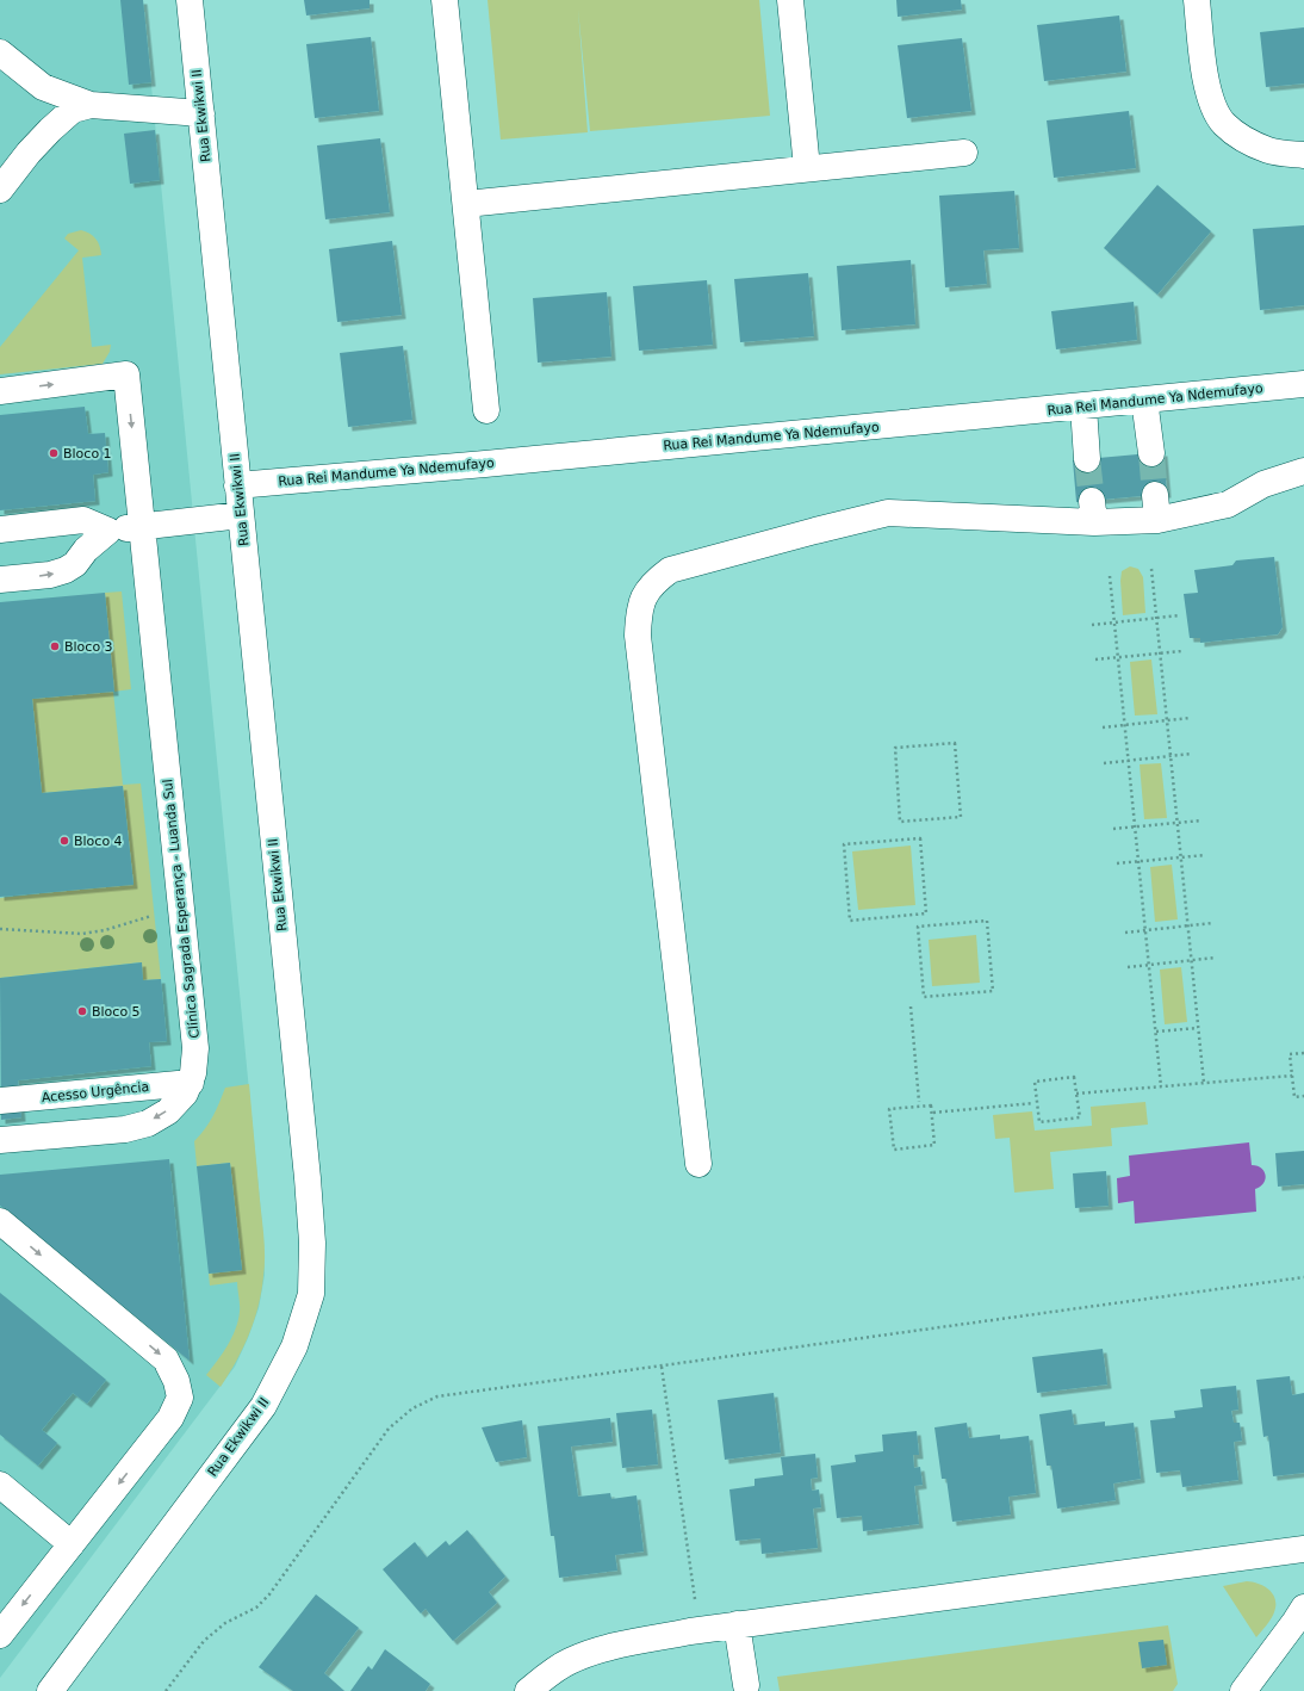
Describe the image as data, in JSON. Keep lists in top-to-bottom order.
{
  "streets": {
    "street": [
      "Rua Ekwikwi II",
      "Rua Rei Mandume Ya Ndemufayo",
      "Clínica Sagrada Esperança - Luanda Sul",
      "Acesso Urgência"
    ]
  },
  "crossings": [
    ["Rua Ekwikwi II", "Rua Rei Mandume Ya Ndemufayo"],
    ["Clínica Sagrada Esperança - Luanda Sul", "Acesso Urgência"]
  ],
  "places": [
    "Bloco 1",
    "Bloco 3",
    "Bloco 4",
    "Bloco 5"
  ]
}
